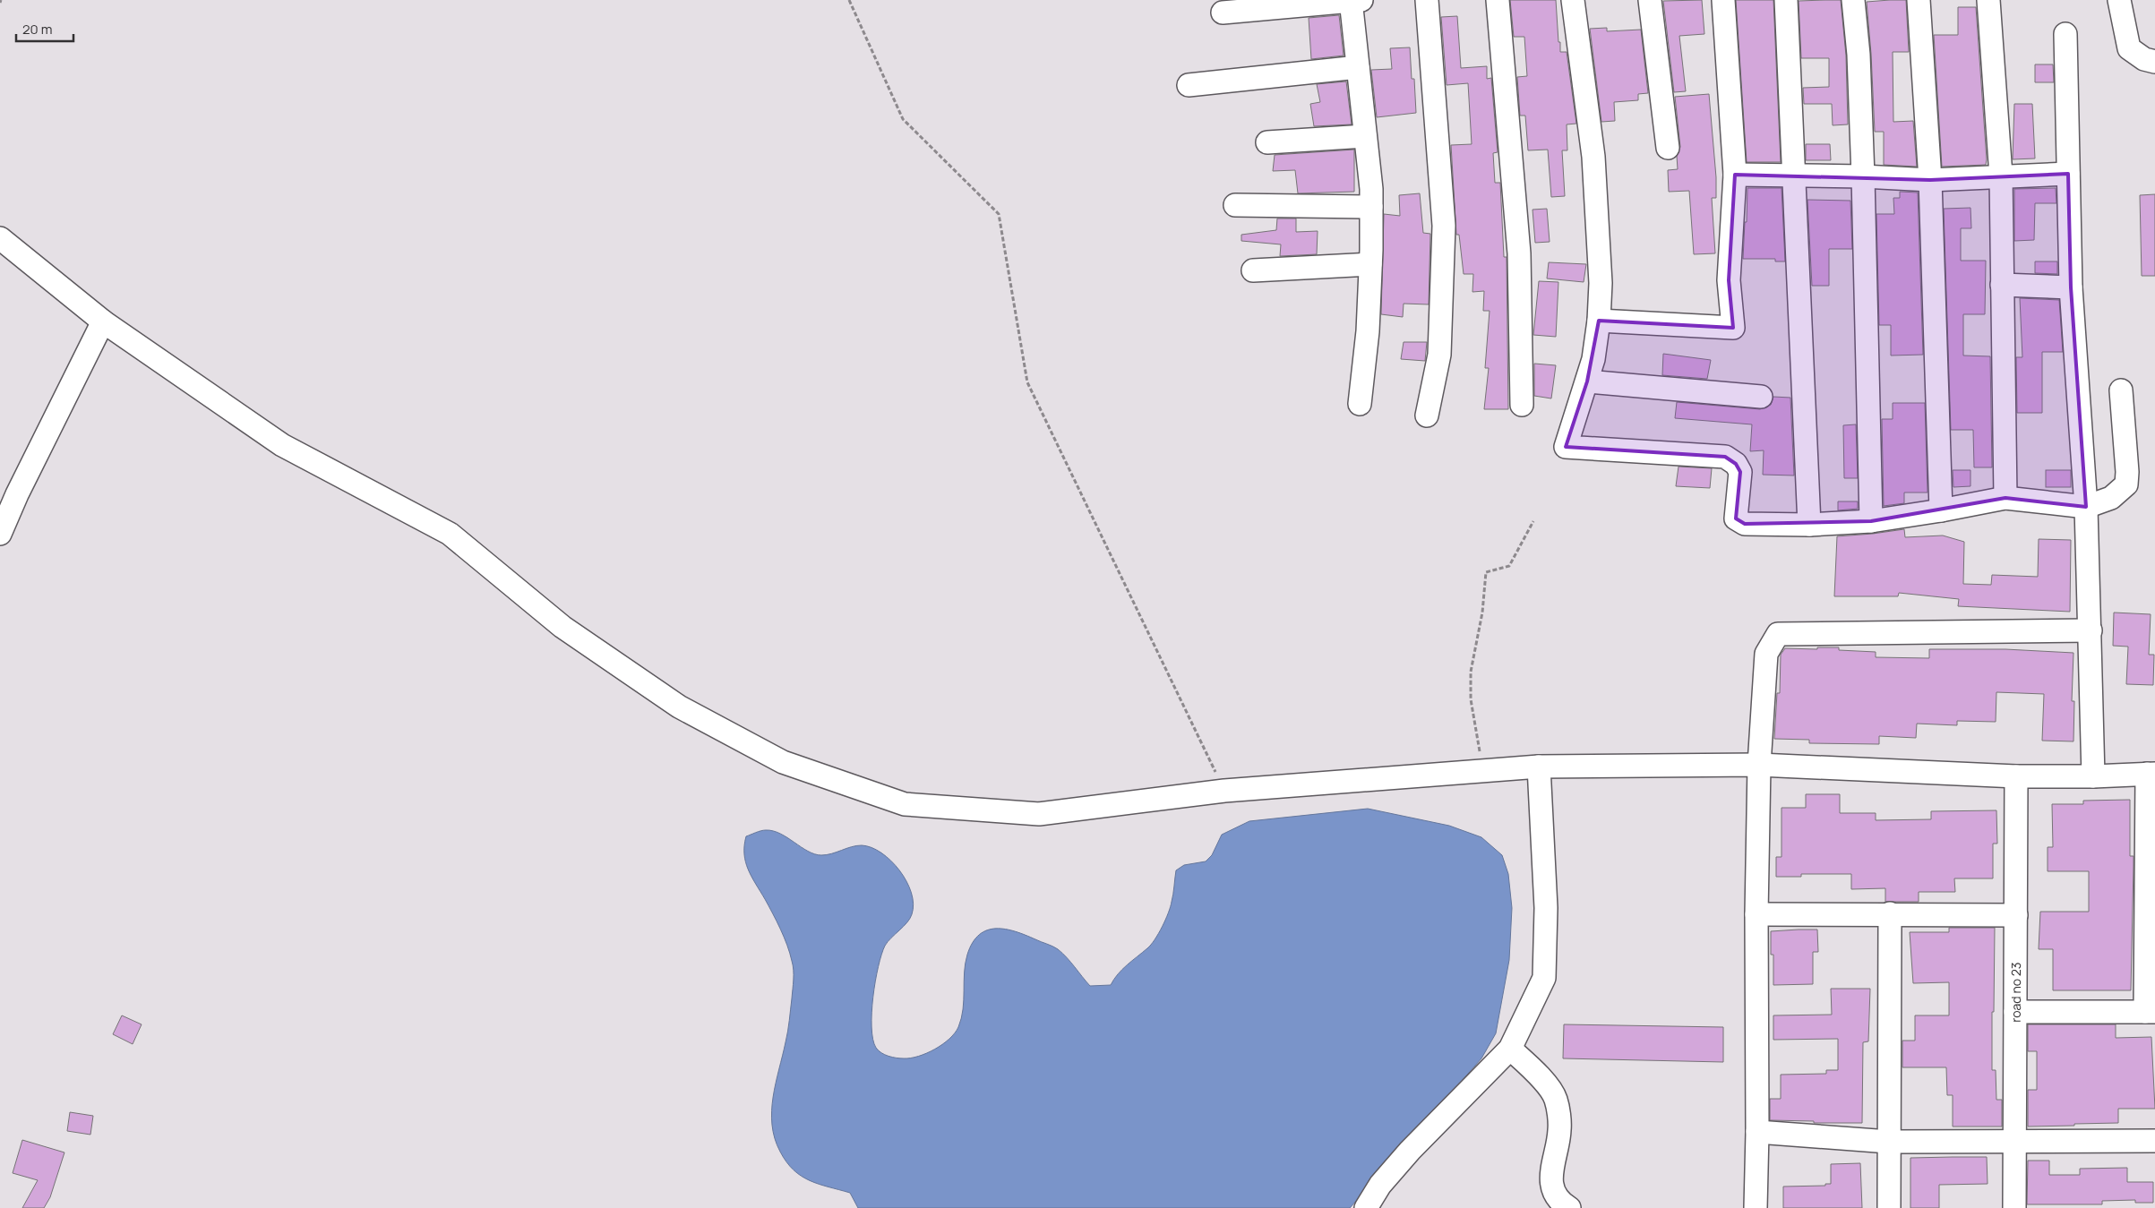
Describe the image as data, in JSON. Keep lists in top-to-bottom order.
{
  "streets": {
    "street": ["road no 23"]
  },
  "scale_bar": "20 m"
}
